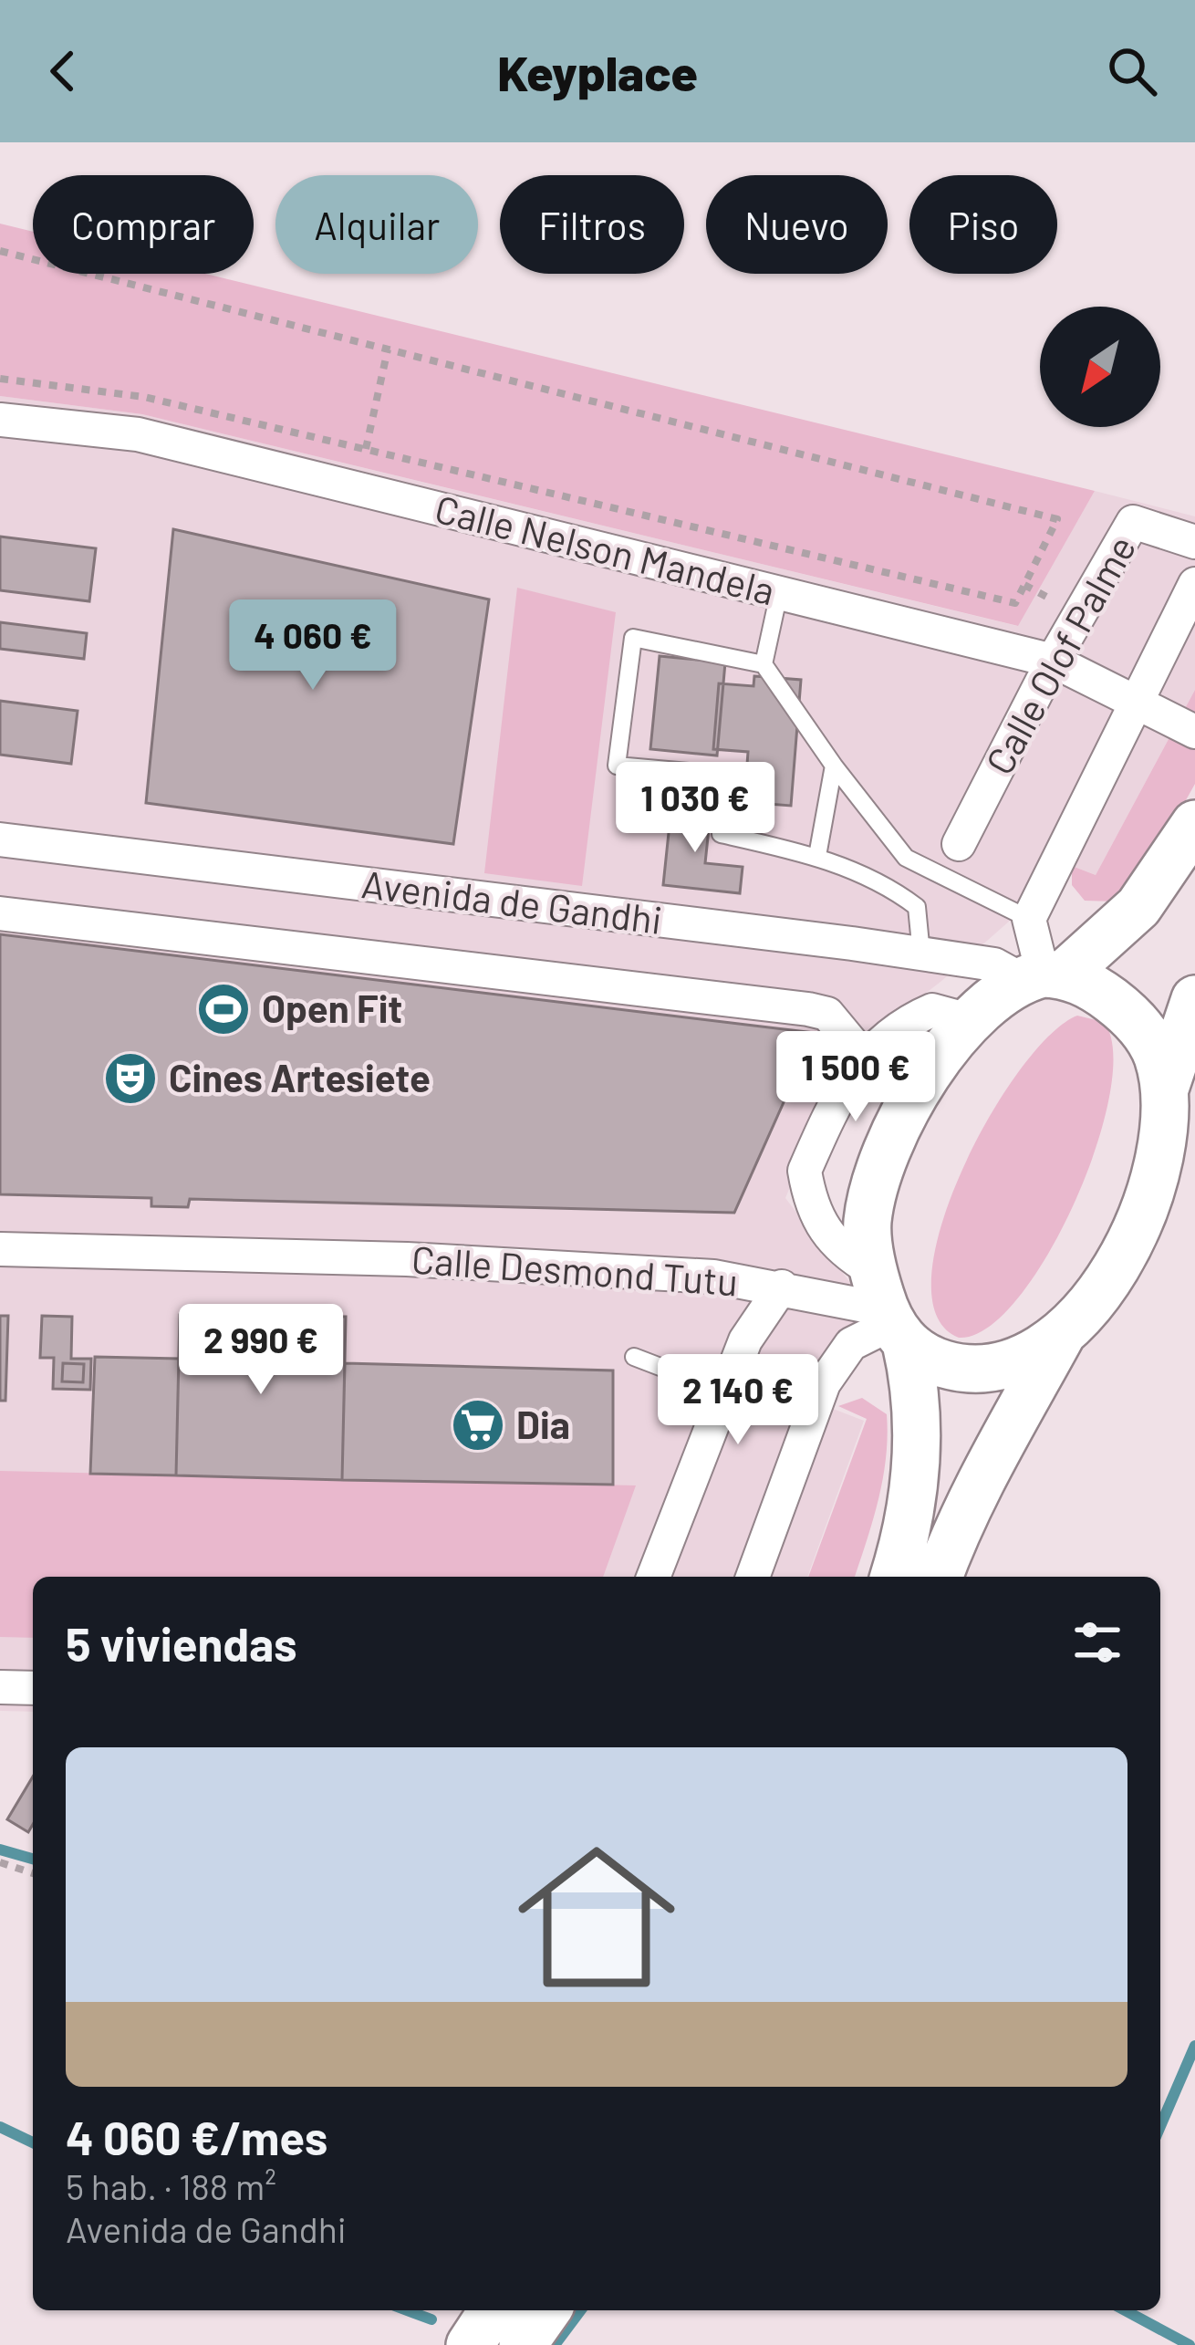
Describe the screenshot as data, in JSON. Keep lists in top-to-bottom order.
{
  "streets": {
    "street": [
      "Calle Nelson Mandela",
      "Calle Olof Palme",
      "Avenida de Gandhi",
      "Calle Desmond Tutu"
    ]
  },
  "crossings": [
    ["Calle Nelson Mandela", "Calle Olof Palme"],
    ["Avenida de Gandhi", "Calle Desmond Tutu"]
  ],
  "places": {
    "sports": ["Open Fit"],
    "theatre": ["Cines Artesiete"],
    "supermarket": ["Dia"]
  },
  "north": "bottom left",
  "page": {
    "header": "Keyplace",
    "chip": [
      "Comprar",
      "Alquilar",
      "Filtros",
      "Nuevo",
      "Piso"
    ],
    "price": [
      "4 060 €",
      "1 030 €",
      "1 500 €",
      "2 990 €",
      "2 140 €"
    ],
    "heading": "5 viviendas",
    "list": [
      {
        "name": "4 060 €/mes",
        "note": "5 hab. · 188 m² · Avenida de Gandhi"
      }
    ]
  }
}
